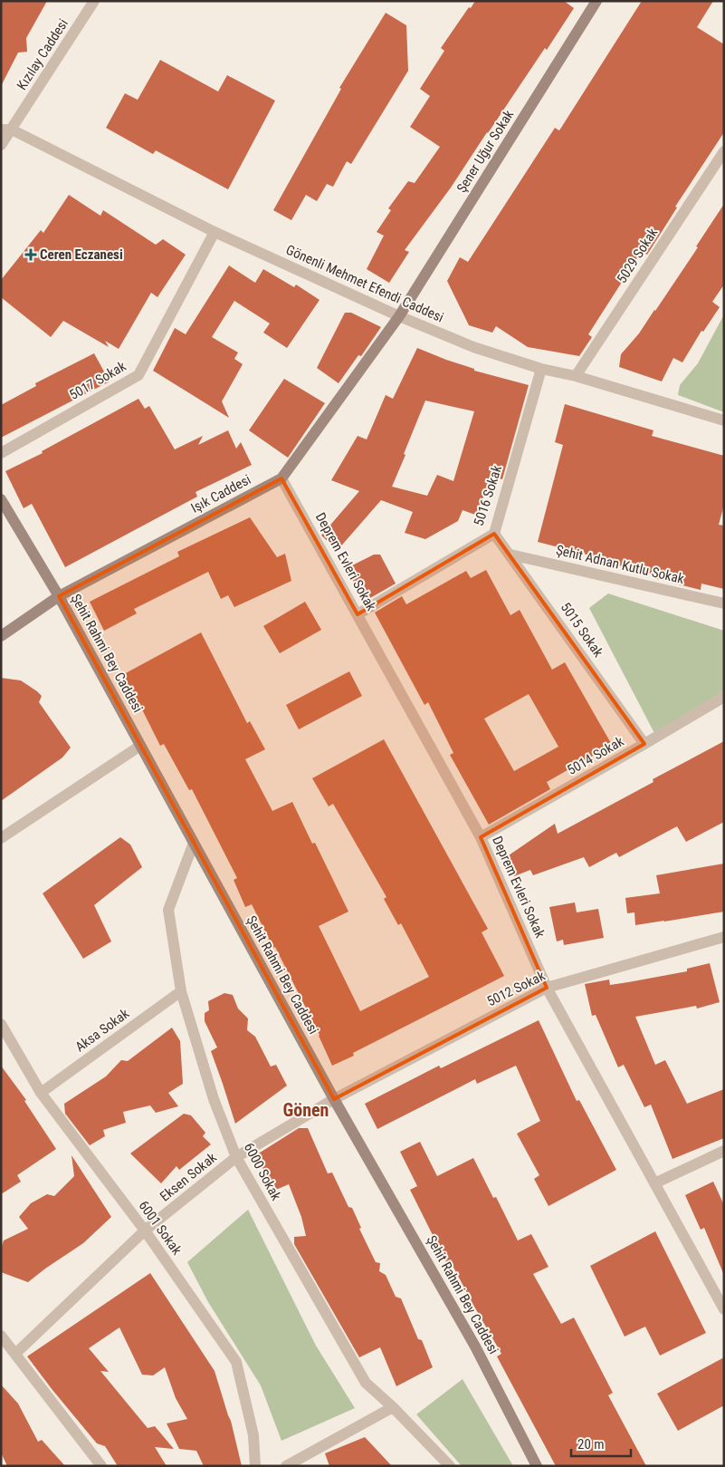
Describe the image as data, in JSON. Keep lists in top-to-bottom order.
{
  "streets": {
    "main road": ["Şener Uğur Sokak", "Işık Caddesi", "Şehit Rahmi Bey Caddesi"],
    "street": [
      "Kızılay Caddesi",
      "5029 Sokak",
      "Gönenli Mehmet Efendi Caddesi",
      "5017 Sokak",
      "5016 Sokak",
      "Deprem Evleri Sokak",
      "Şehit Adnan Kutlu Sokak",
      "5015 Sokak",
      "5014 Sokak",
      "5012 Sokak",
      "Aksa Sokak",
      "6000 Sokak",
      "Eksen Sokak",
      "6001 Sokak"
    ]
  },
  "crossings": [
    ["Kızılay Caddesi", "Gönenli Mehmet Efendi Caddesi"],
    ["Şener Uğur Sokak", "Gönenli Mehmet Efendi Caddesi"],
    ["Şener Uğur Sokak", "Işık Caddesi"],
    ["5029 Sokak", "Gönenli Mehmet Efendi Caddesi"],
    ["Gönenli Mehmet Efendi Caddesi", "5017 Sokak"],
    ["Gönenli Mehmet Efendi Caddesi", "Işık Caddesi"],
    ["Gönenli Mehmet Efendi Caddesi", "5016 Sokak"],
    ["Işık Caddesi", "Deprem Evleri Sokak"],
    ["Işık Caddesi", "Şehit Rahmi Bey Caddesi"],
    ["5016 Sokak", "Deprem Evleri Sokak"],
    ["5016 Sokak", "5015 Sokak"],
    ["Deprem Evleri Sokak", "5014 Sokak"],
    ["Deprem Evleri Sokak", "5012 Sokak"],
    ["Şehit Adnan Kutlu Sokak", "5015 Sokak"],
    ["5015 Sokak", "5014 Sokak"],
    ["Şehit Rahmi Bey Caddesi", "5012 Sokak"],
    ["Şehit Rahmi Bey Caddesi", "6000 Sokak"],
    ["Şehit Rahmi Bey Caddesi", "Eksen Sokak"],
    ["5012 Sokak", "Eksen Sokak"],
    ["Aksa Sokak", "6000 Sokak"],
    ["Aksa Sokak", "6001 Sokak"],
    ["6000 Sokak", "Eksen Sokak"],
    ["Eksen Sokak", "6001 Sokak"]
  ],
  "districts": ["Gönen"],
  "places": {
    "health": ["Ceren Eczanesi"]
  },
  "scale_bar": "20 m"
}
